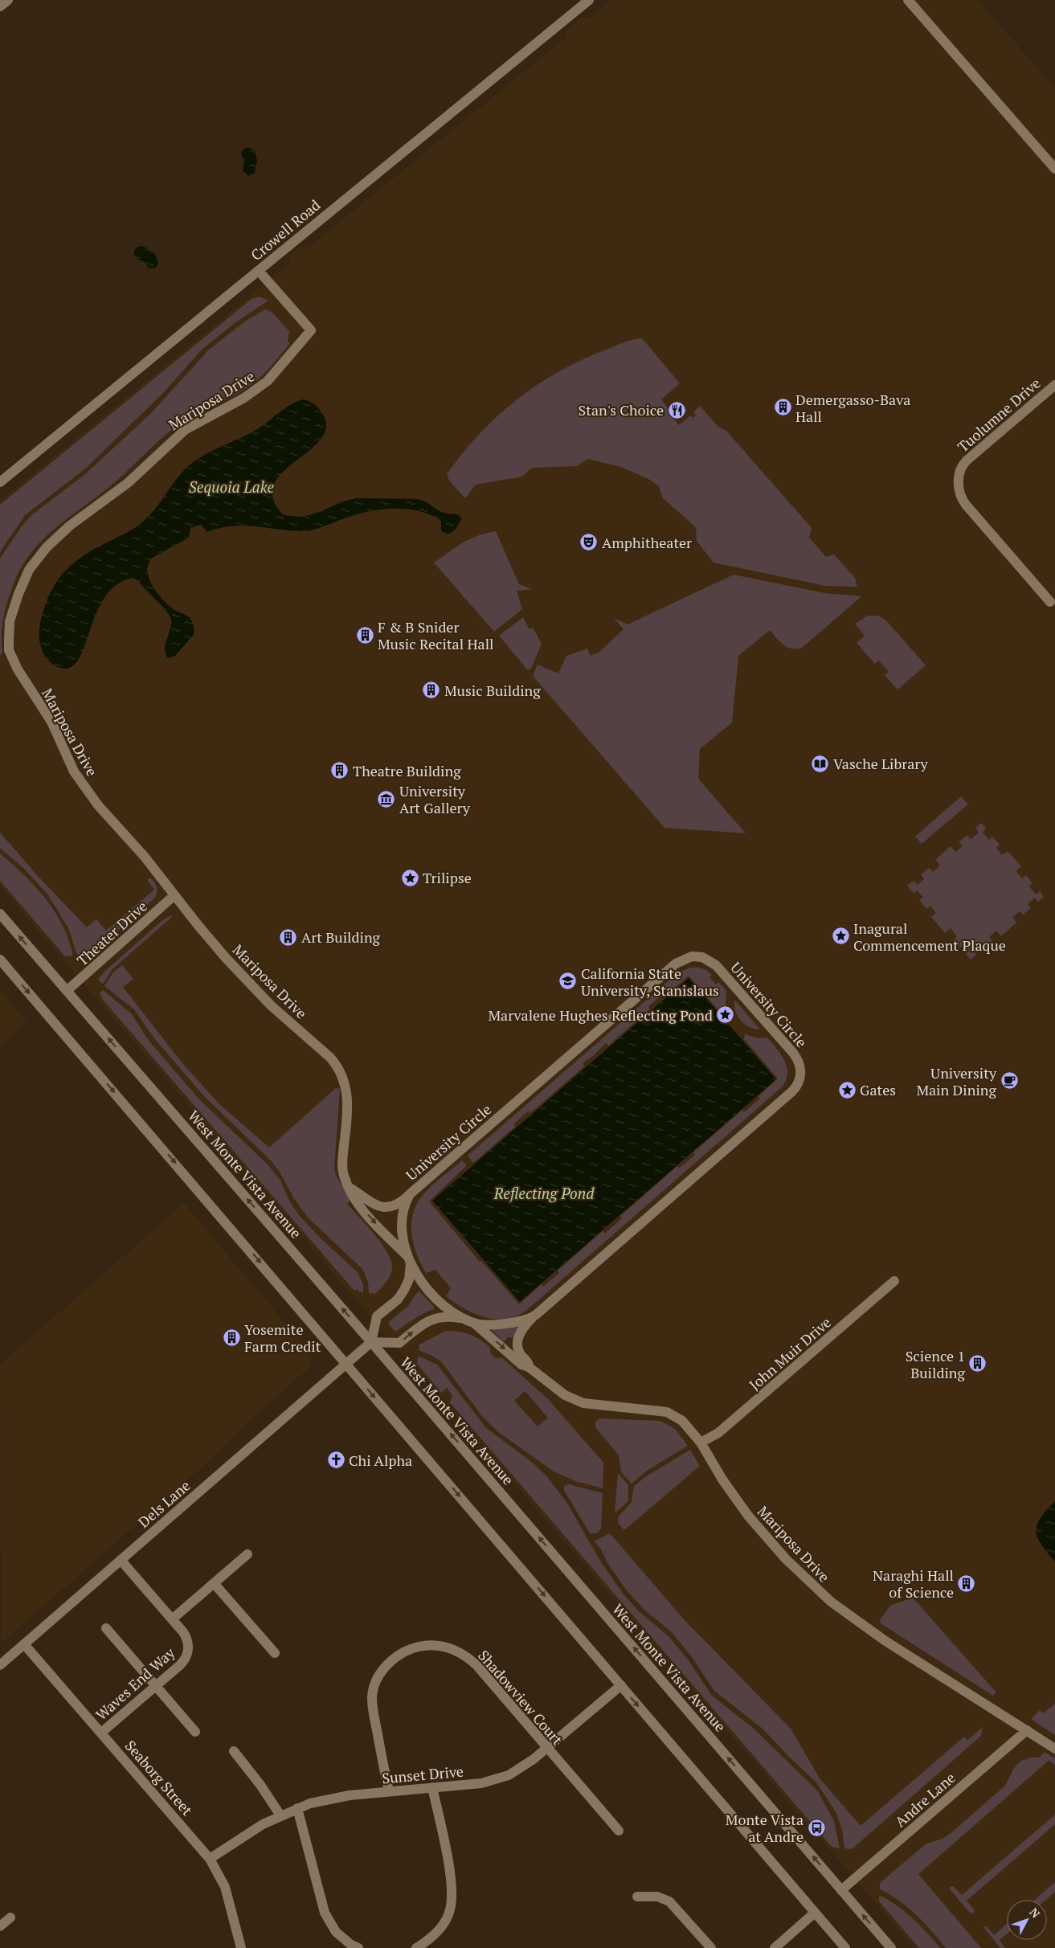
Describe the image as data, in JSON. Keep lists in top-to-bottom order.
{
  "streets": {
    "street": [
      "Crowell Road",
      "Mariposa Drive",
      "Tuolumne Drive",
      "Theater Drive",
      "University Circle",
      "West Monte Vista Avenue",
      "John Muir Drive",
      "Dels Lane",
      "Waves End Way",
      "Shadowview Court",
      "Sunset Drive",
      "Seaborg Street",
      "Andre Lane"
    ]
  },
  "crossings": [
    ["Crowell Road", "Mariposa Drive"],
    ["Mariposa Drive", "Theater Drive"],
    ["Mariposa Drive", "University Circle"],
    ["Mariposa Drive", "John Muir Drive"],
    ["Mariposa Drive", "Andre Lane"],
    ["Theater Drive", "West Monte Vista Avenue"],
    ["University Circle", "West Monte Vista Avenue"],
    ["University Circle", "Dels Lane"],
    ["West Monte Vista Avenue", "Dels Lane"],
    ["West Monte Vista Avenue", "Andre Lane"],
    ["Dels Lane", "Waves End Way"],
    ["Dels Lane", "Seaborg Street"],
    ["Waves End Way", "Seaborg Street"],
    ["Shadowview Court", "Sunset Drive"],
    ["Sunset Drive", "Seaborg Street"]
  ],
  "water": ["Sequoia Lake", "Reflecting Pond"],
  "places": {
    "building": [
      "Demergasso-Bava Hall",
      "F & B Snider Music Recital Hall",
      "Music Building",
      "Theatre Building",
      "Art Building",
      "Yosemite Farm Credit",
      "Science 1 Building",
      "Naraghi Hall of Science"
    ],
    "restaurant": ["Stan's Choice"],
    "theatre": ["Amphitheater"],
    "library": ["Vasche Library"],
    "museum": ["University Art Gallery"],
    "place": [
      "Trilipse",
      "Inagural Commencement Plaque",
      "Marvalene Hughes Reflecting Pond",
      "Gates"
    ],
    "school or university": ["California State University, Stanislaus"],
    "cafe": ["University Main Dining"],
    "church": ["Chi Alpha"],
    "bus stop": ["Monte Vista at Andre"]
  },
  "north": "top right"
}
